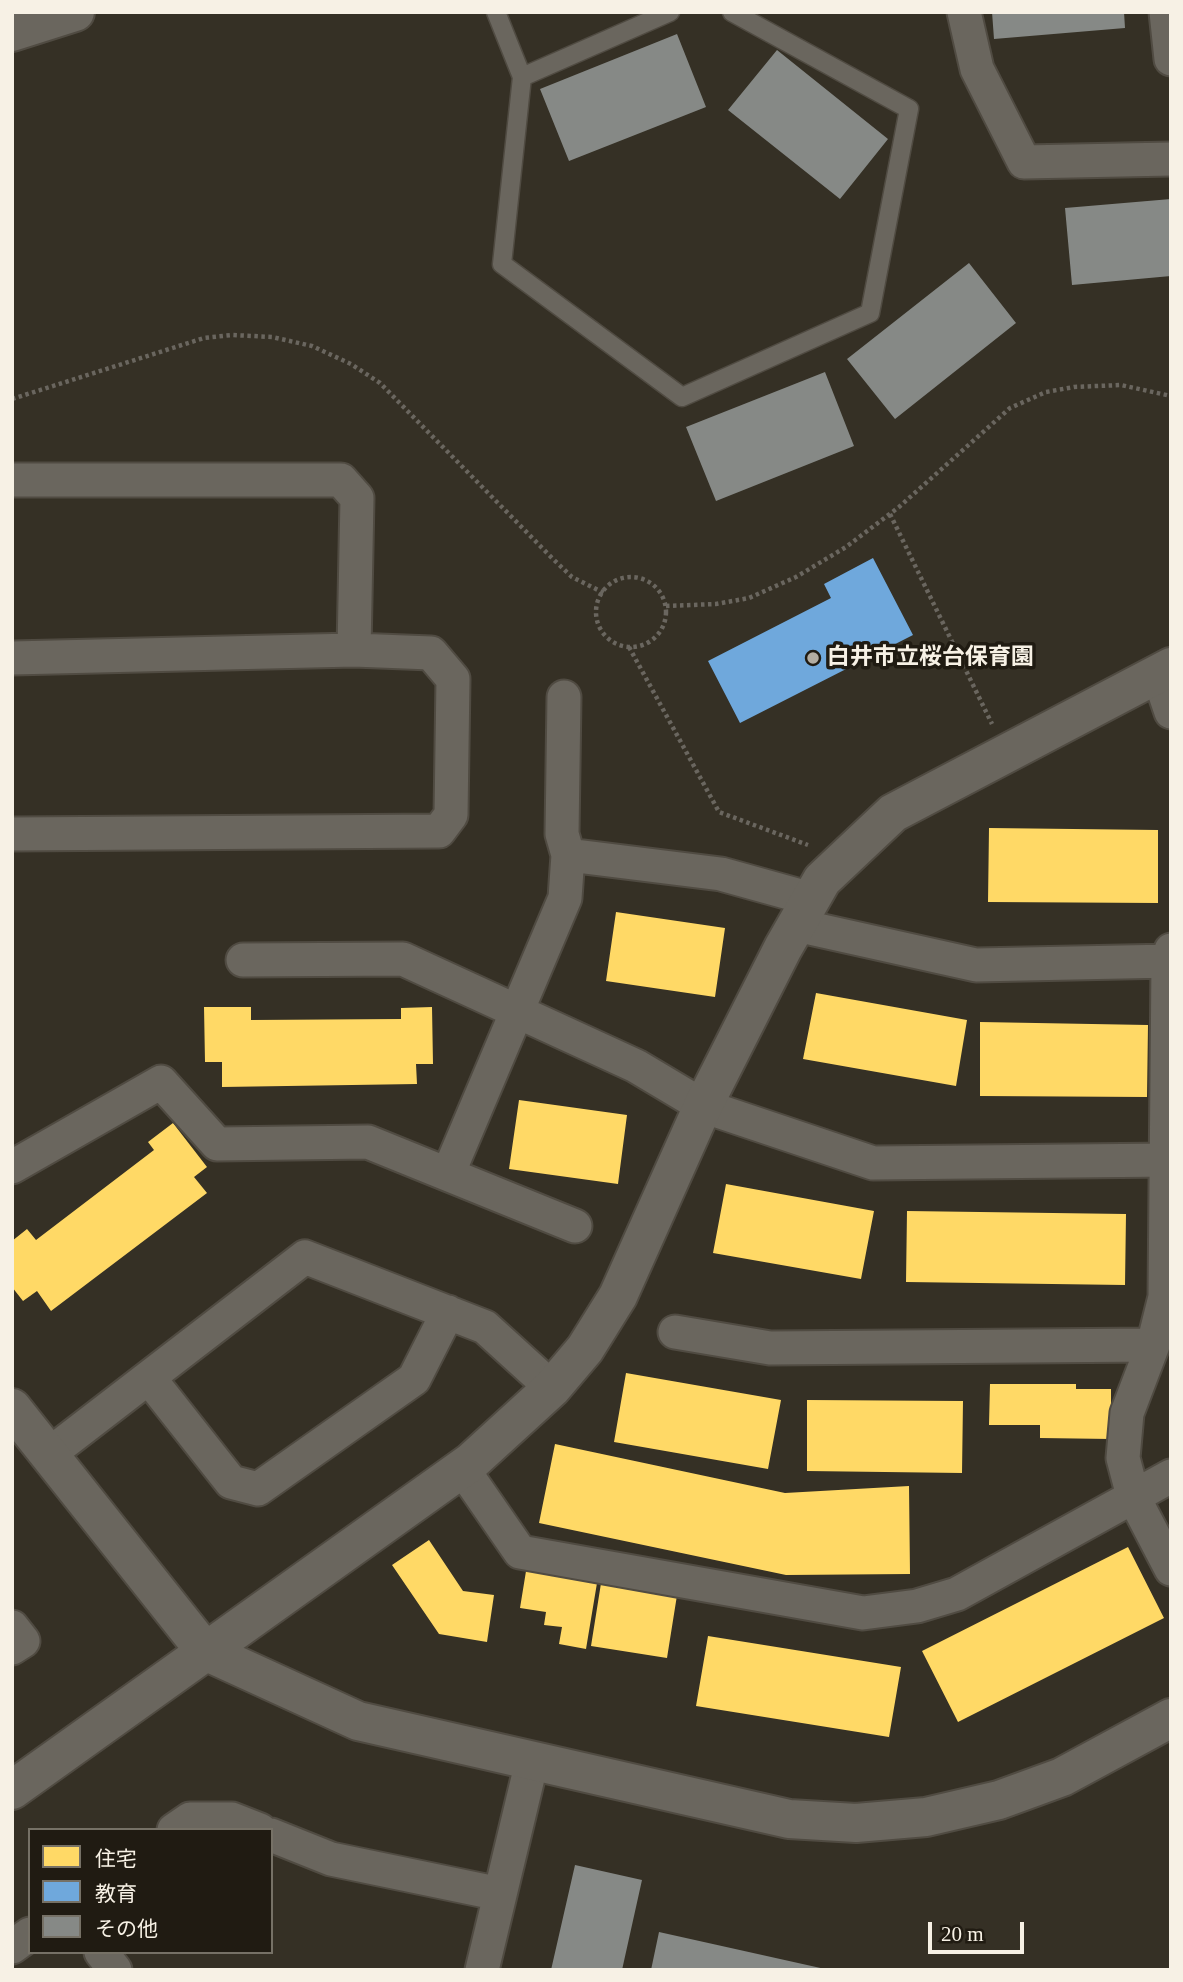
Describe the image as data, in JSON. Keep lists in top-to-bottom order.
{
  "places": ["白井市立桜台保育園"],
  "legend": ["住宅", "教育", "その他"],
  "scale_bar": "20 m"
}
